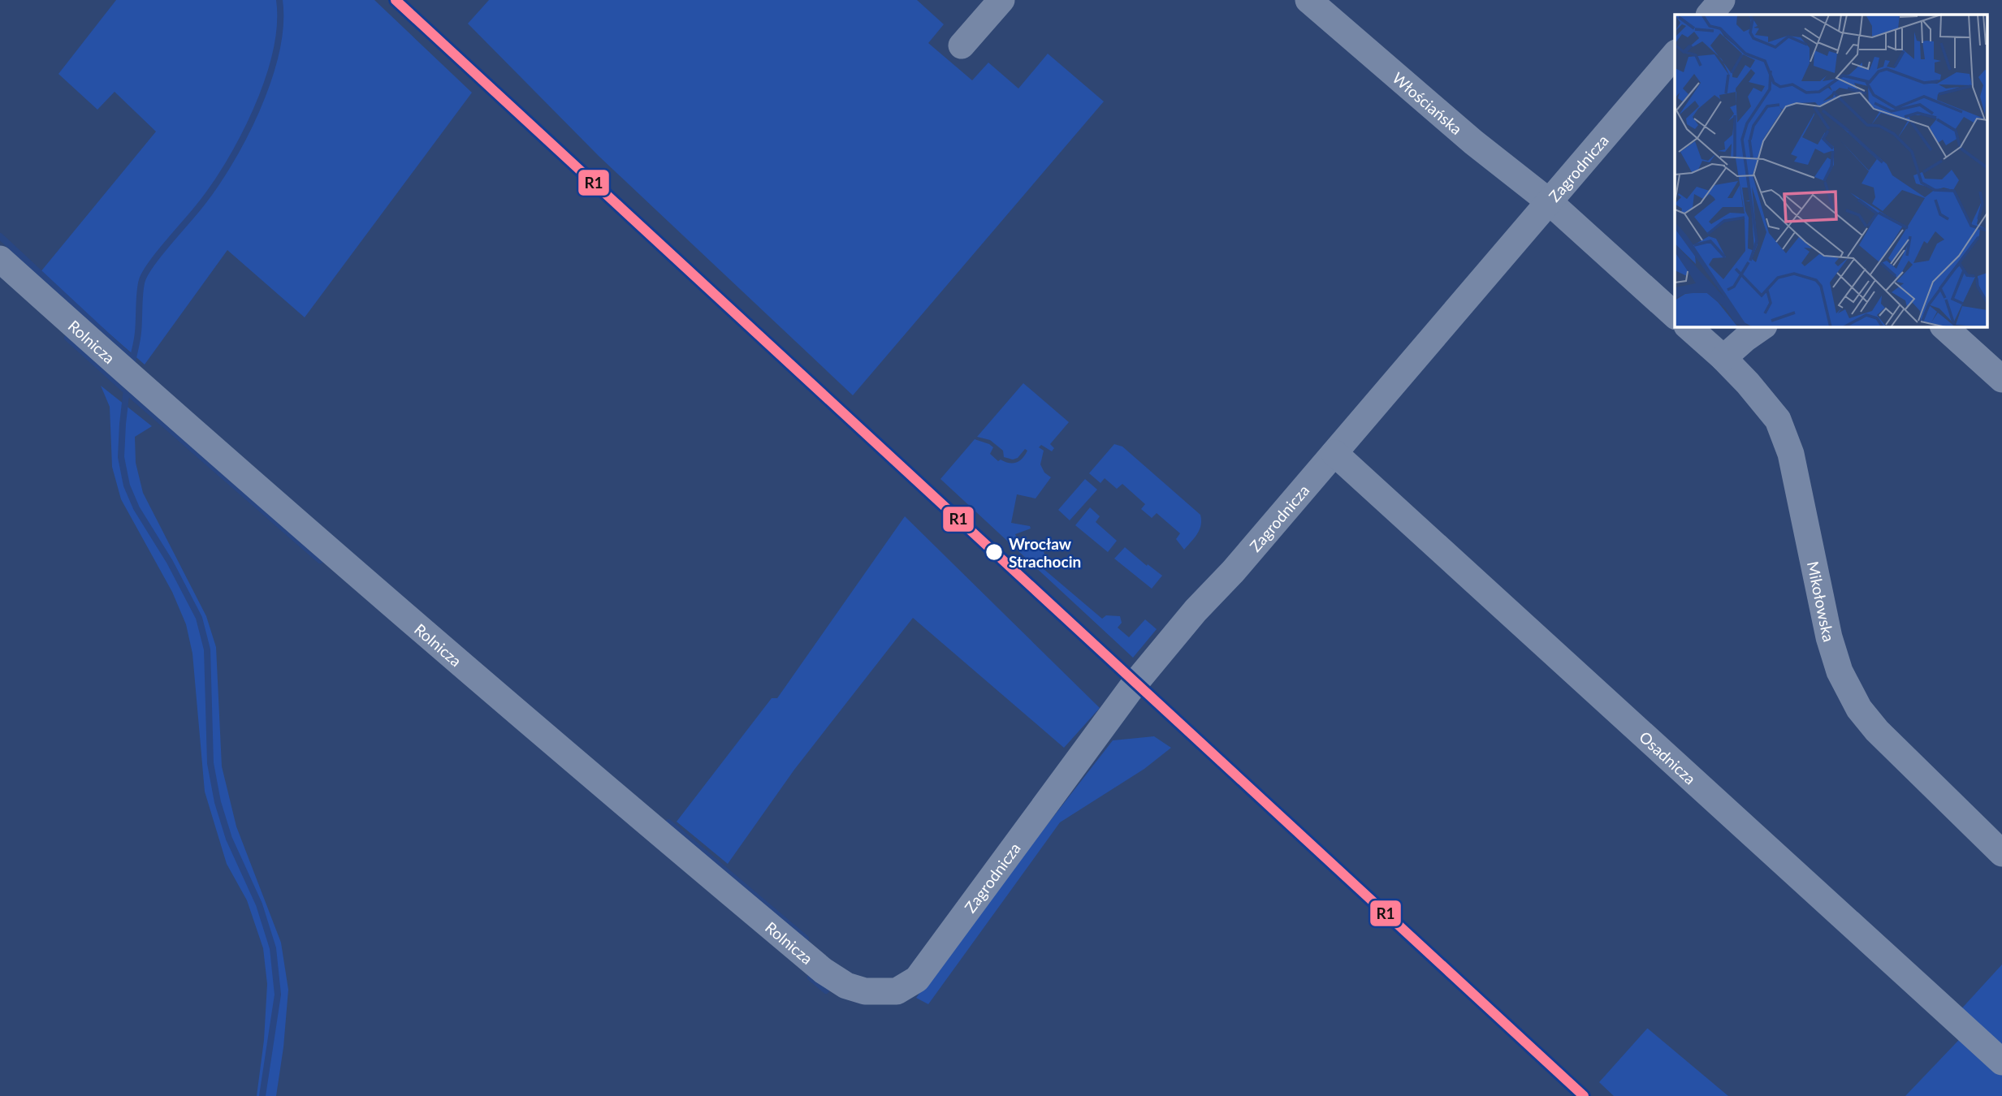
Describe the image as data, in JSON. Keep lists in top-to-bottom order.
{
  "streets": {
    "street": [
      "Włościańska",
      "Zagrodnicza",
      "Rolnicza",
      "Mikołowska",
      "Osadnicza"
    ]
  },
  "crossings": [
    ["Włościańska", "Zagrodnicza"],
    ["Zagrodnicza", "Rolnicza"],
    ["Zagrodnicza", "Osadnicza"]
  ],
  "places": ["Wrocław Strachocin"],
  "lines": ["transit line R1"]
}
